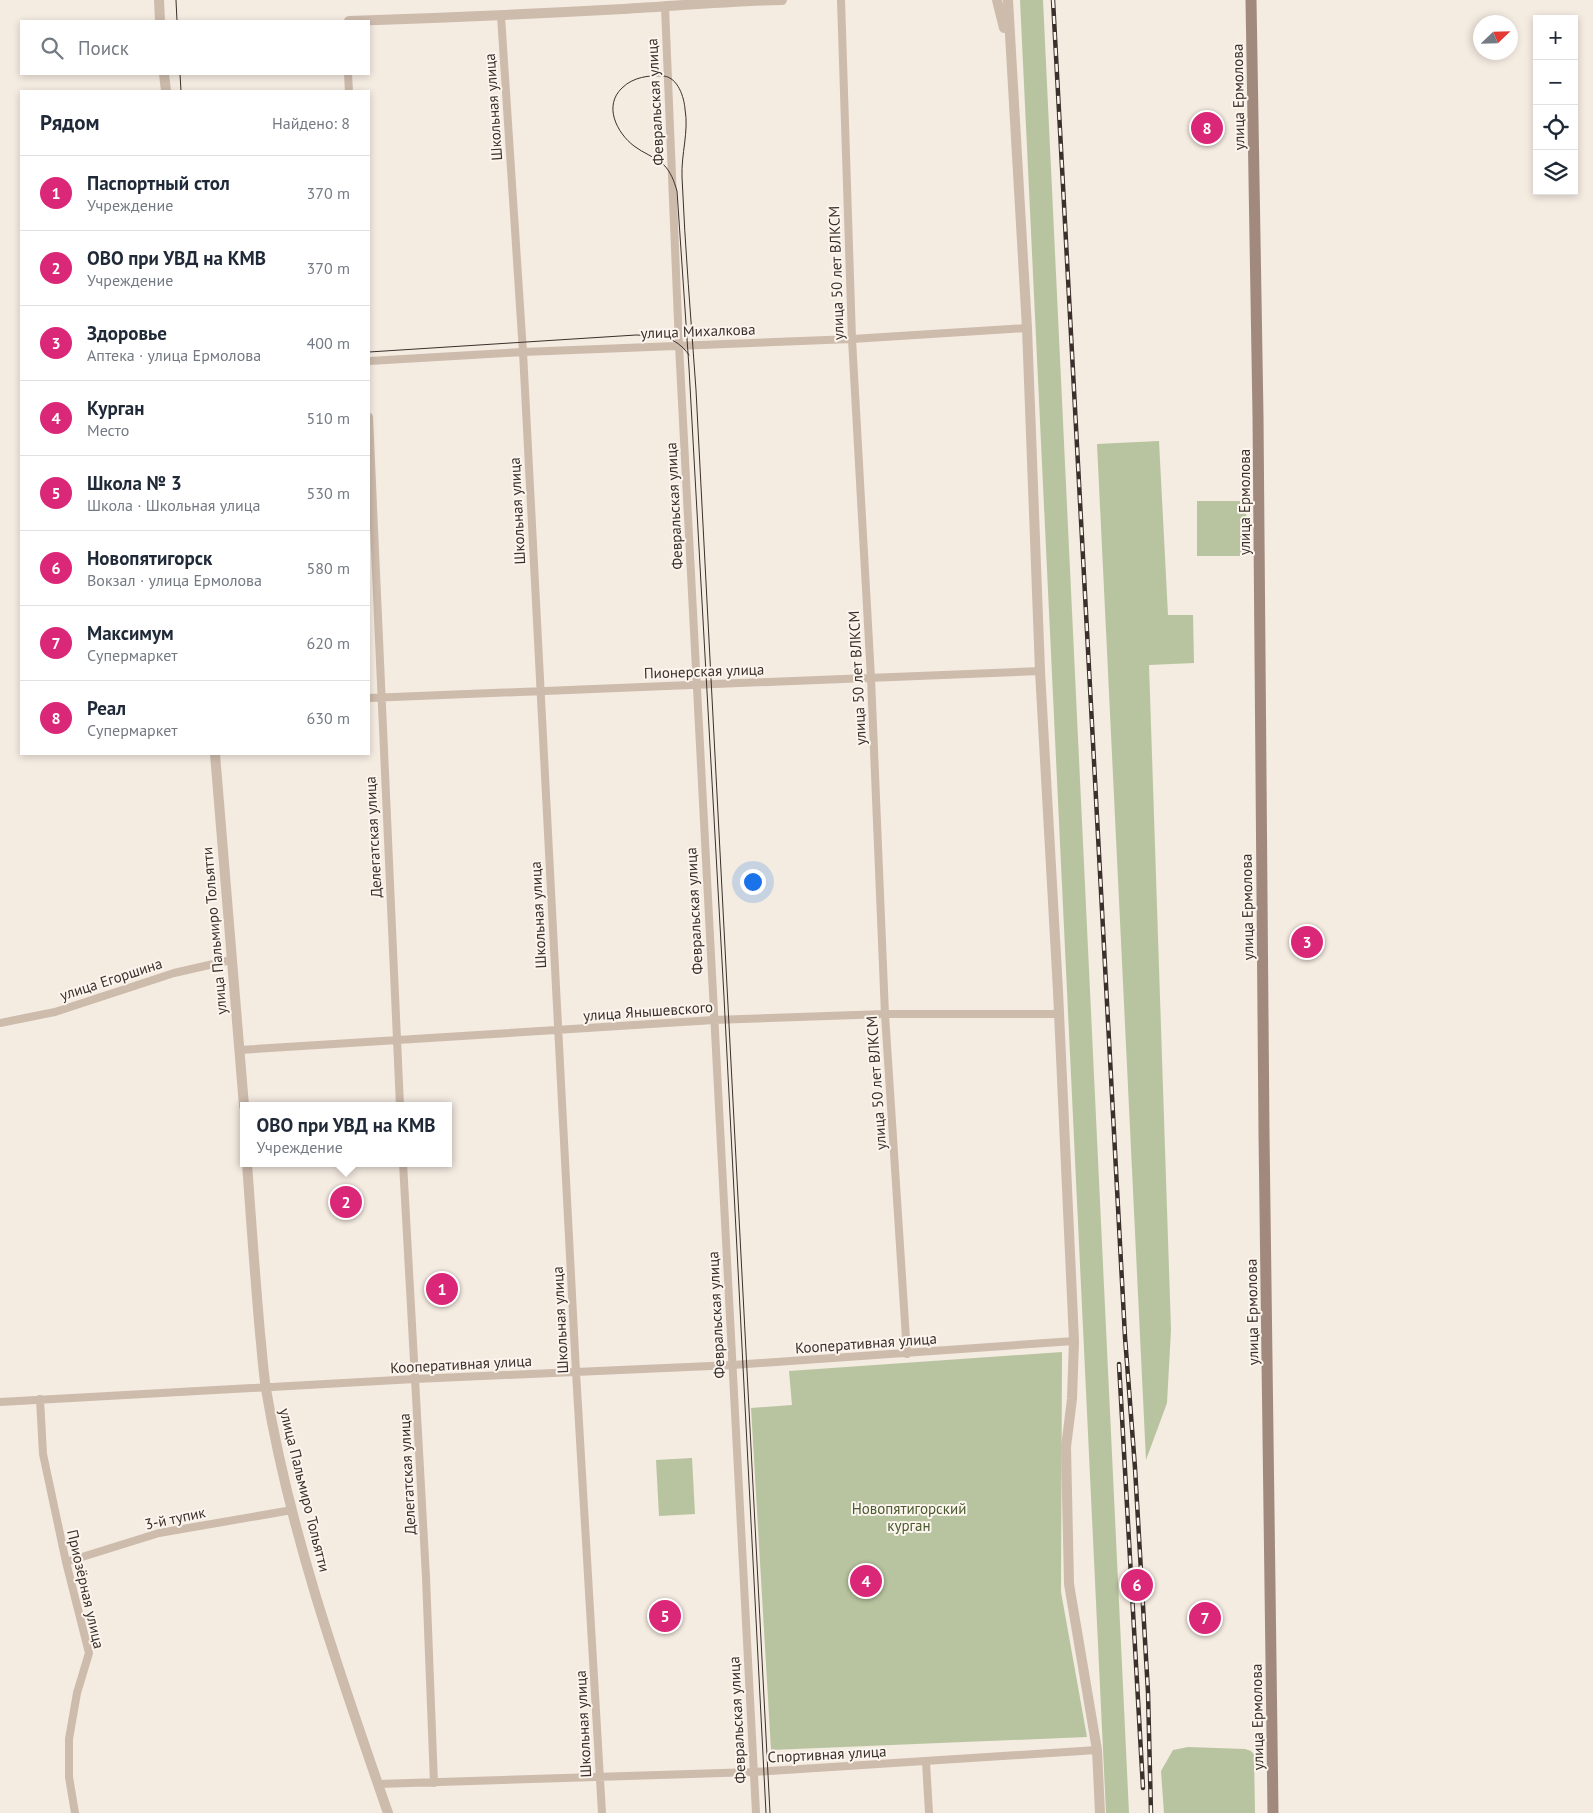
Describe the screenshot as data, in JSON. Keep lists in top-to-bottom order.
{
  "streets": {
    "main road": ["улица Ермолова"],
    "street": [
      "Февральская улица",
      "Школьная улица",
      "улица 50 лет ВЛКСМ",
      "улица Михалкова",
      "Пионерская улица",
      "Делегатская улица",
      "улица Пальмиро Тольятти",
      "улица Егоршина",
      "улица Янышевского",
      "Кооперативная улица",
      "3-й тупик",
      "Приозёрная улица",
      "Спортивная улица"
    ]
  },
  "crossings": [
    ["Февральская улица", "улица Михалкова"],
    ["Февральская улица", "Пионерская улица"],
    ["Февральская улица", "улица Янышевского"],
    ["Февральская улица", "Кооперативная улица"],
    ["Февральская улица", "Спортивная улица"],
    ["Школьная улица", "улица Михалкова"],
    ["Школьная улица", "Пионерская улица"],
    ["Школьная улица", "улица Янышевского"],
    ["Школьная улица", "Кооперативная улица"],
    ["Школьная улица", "Спортивная улица"],
    ["улица 50 лет ВЛКСМ", "улица Михалкова"],
    ["улица 50 лет ВЛКСМ", "Пионерская улица"],
    ["улица 50 лет ВЛКСМ", "улица Янышевского"],
    ["улица 50 лет ВЛКСМ", "Кооперативная улица"],
    ["Пионерская улица", "Делегатская улица"],
    ["Делегатская улица", "улица Янышевского"],
    ["Делегатская улица", "Кооперативная улица"],
    ["Делегатская улица", "Спортивная улица"],
    ["улица Пальмиро Тольятти", "улица Егоршина"],
    ["улица Пальмиро Тольятти", "улица Янышевского"],
    ["улица Пальмиро Тольятти", "Кооперативная улица"],
    ["улица Пальмиро Тольятти", "3-й тупик"],
    ["улица Пальмиро Тольятти", "Спортивная улица"],
    ["Кооперативная улица", "Приозёрная улица"],
    ["3-й тупик", "Приозёрная улица"]
  ],
  "parks": ["Новопятигорский курган"],
  "north": "top right",
  "page": {
    "map_buttons": ["+", "−"],
    "search": "Поиск",
    "heading": ["Рядом", "Найдено: 8"],
    "pins": [
      "8",
      "3",
      "2",
      "1",
      "4",
      "6",
      "5",
      "7"
    ],
    "list": [
      {
        "mark": "1",
        "name": "Паспортный стол",
        "note": "Учреждение",
        "value": "370 m"
      },
      {
        "mark": "2",
        "name": "ОВО при УВД на КМВ",
        "note": "Учреждение",
        "value": "370 m"
      },
      {
        "mark": "3",
        "name": "Здоровье",
        "note": "Аптека · улица Ермолова",
        "value": "400 m"
      },
      {
        "mark": "4",
        "name": "Курган",
        "note": "Место",
        "value": "510 m"
      },
      {
        "mark": "5",
        "name": "Школа № 3",
        "note": "Школа · Школьная улица",
        "value": "530 m"
      },
      {
        "mark": "6",
        "name": "Новопятигорск",
        "note": "Вокзал · улица Ермолова",
        "value": "580 m"
      },
      {
        "mark": "7",
        "name": "Максимум",
        "note": "Супермаркет",
        "value": "620 m"
      },
      {
        "mark": "8",
        "name": "Реал",
        "note": "Супермаркет",
        "value": "630 m"
      }
    ],
    "popup": ["ОВО при УВД на КМВ", "Учреждение"]
  }
}
